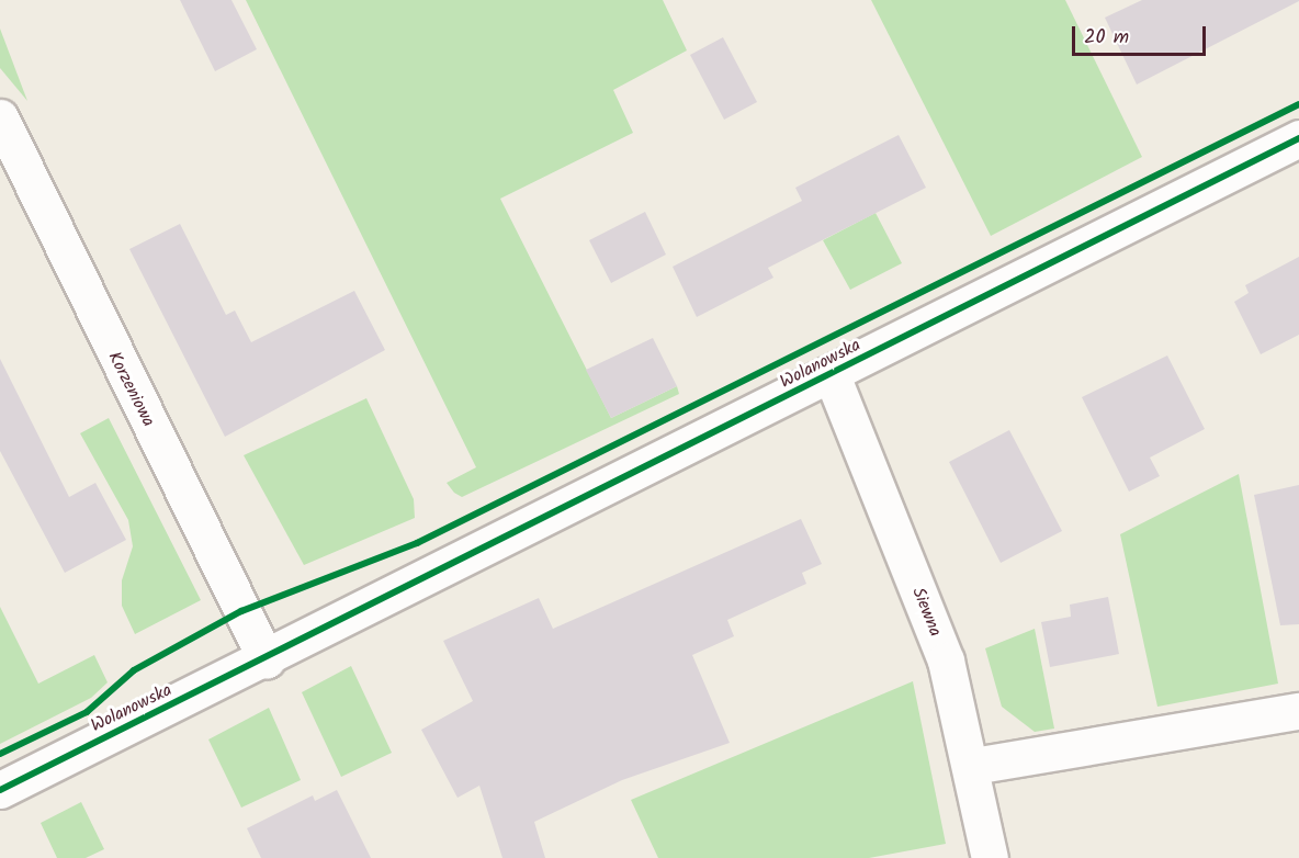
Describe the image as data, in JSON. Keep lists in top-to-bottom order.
{
  "streets": {
    "street": ["Wolanowska", "Korzeniowa", "Siewna"]
  },
  "crossings": [
    ["Wolanowska", "Korzeniowa"],
    ["Wolanowska", "Siewna"]
  ],
  "scale_bar": "20 m"
}
